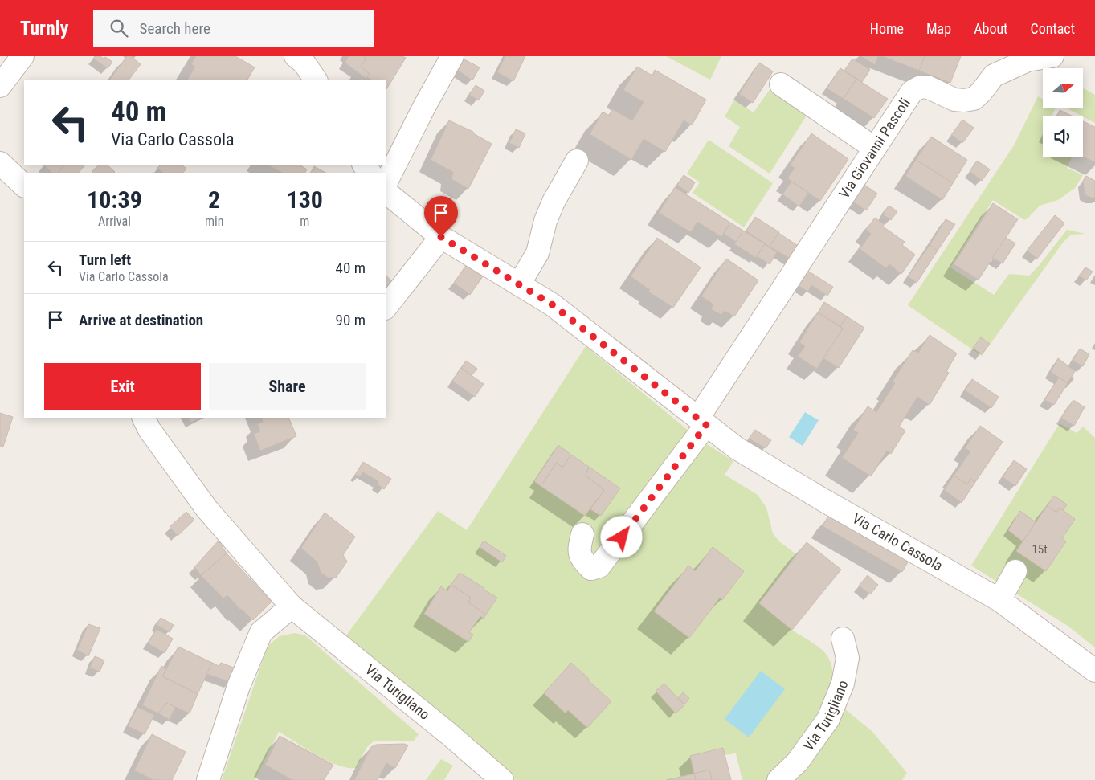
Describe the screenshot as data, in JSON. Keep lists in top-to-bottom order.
{
  "streets": {
    "street": ["Via Giovanni Pascoli", "Via Carlo Cassola", "Via Turigliano"]
  },
  "crossings": [
    ["Via Giovanni Pascoli", "Via Carlo Cassola"]
  ],
  "house_numbers": ["15t"],
  "north": "right",
  "page": {
    "header": "Turnly",
    "search": "Search here",
    "nav": [
      "Home",
      "Map",
      "About",
      "Contact"
    ],
    "turn": ["40 m", "Via Carlo Cassola"],
    "eta": [
      "10:39",
      "Arrival",
      "2",
      "min",
      "130",
      "m"
    ],
    "list": [
      {
        "name": "Turn left",
        "note": "Via Carlo Cassola",
        "value": "40 m"
      },
      {
        "name": "Arrive at destination",
        "value": "90 m"
      }
    ],
    "buttons": ["Exit", "Share"]
  }
}
